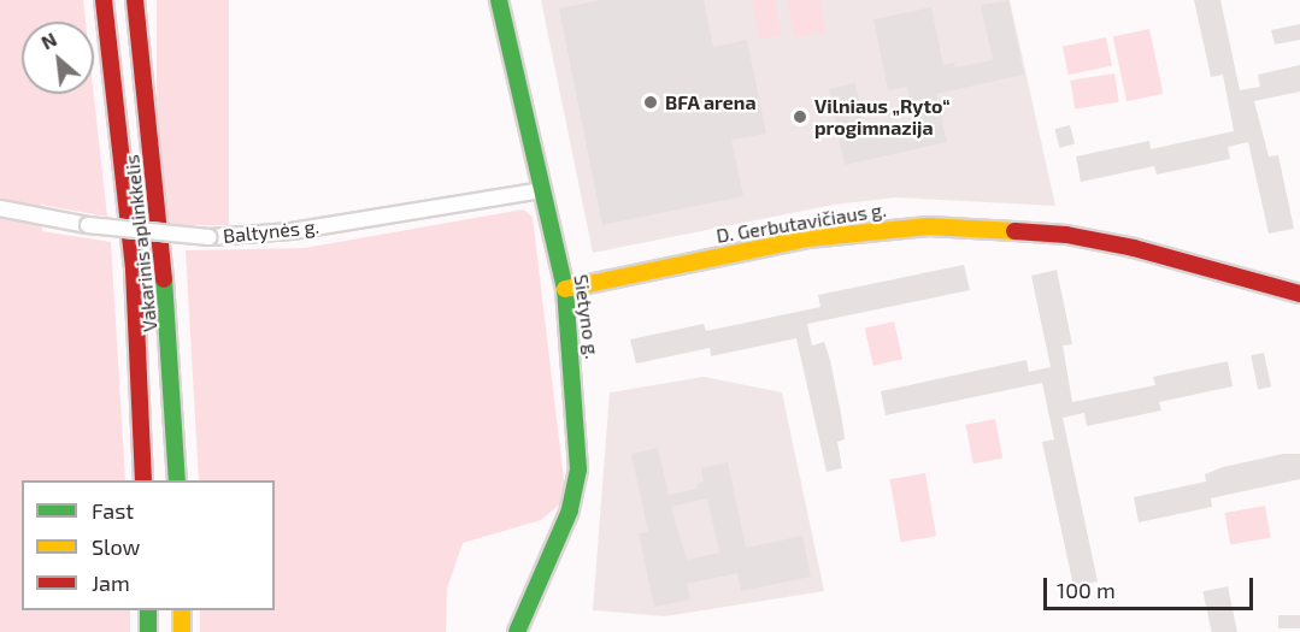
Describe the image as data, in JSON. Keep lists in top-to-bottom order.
{
  "streets": {
    "main road": ["D. Gerbutavičiaus g.", "Vakarinis aplinkkelis", "Sietyno g."],
    "street": ["Baltynės g."]
  },
  "crossings": [
    ["D. Gerbutavičiaus g.", "Sietyno g."],
    ["Baltynės g.", "Sietyno g."]
  ],
  "places": ["BFA arena", "Vilniaus „Ryto“ progimnazija"],
  "legend": ["Fast", "Slow", "Jam"],
  "scale_bar": "100 m",
  "north": "top left"
}
